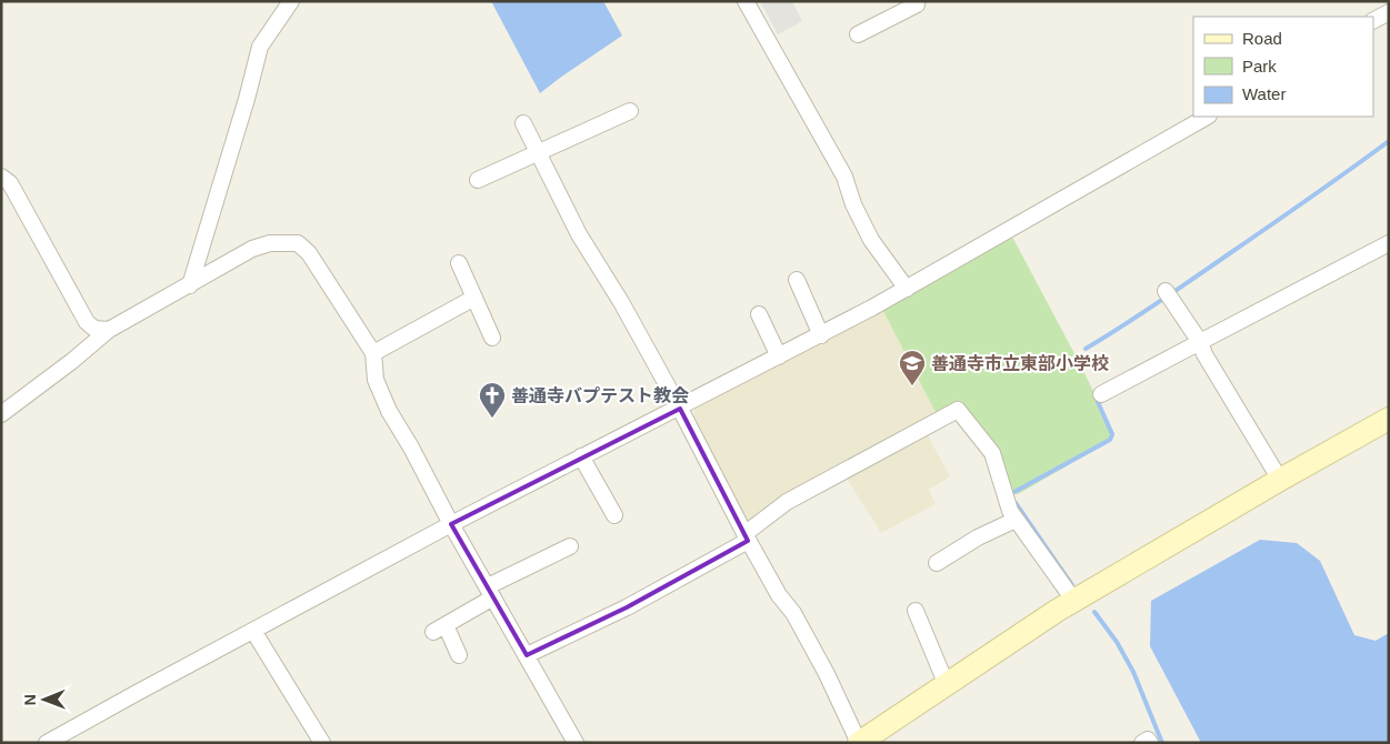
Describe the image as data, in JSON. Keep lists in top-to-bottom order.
{
  "places": {
    "school or university": ["善通寺市立東部小学校"],
    "church": ["善通寺バプテスト教会"]
  },
  "legend": ["Road", "Park", "Water"],
  "north": "left"
}
